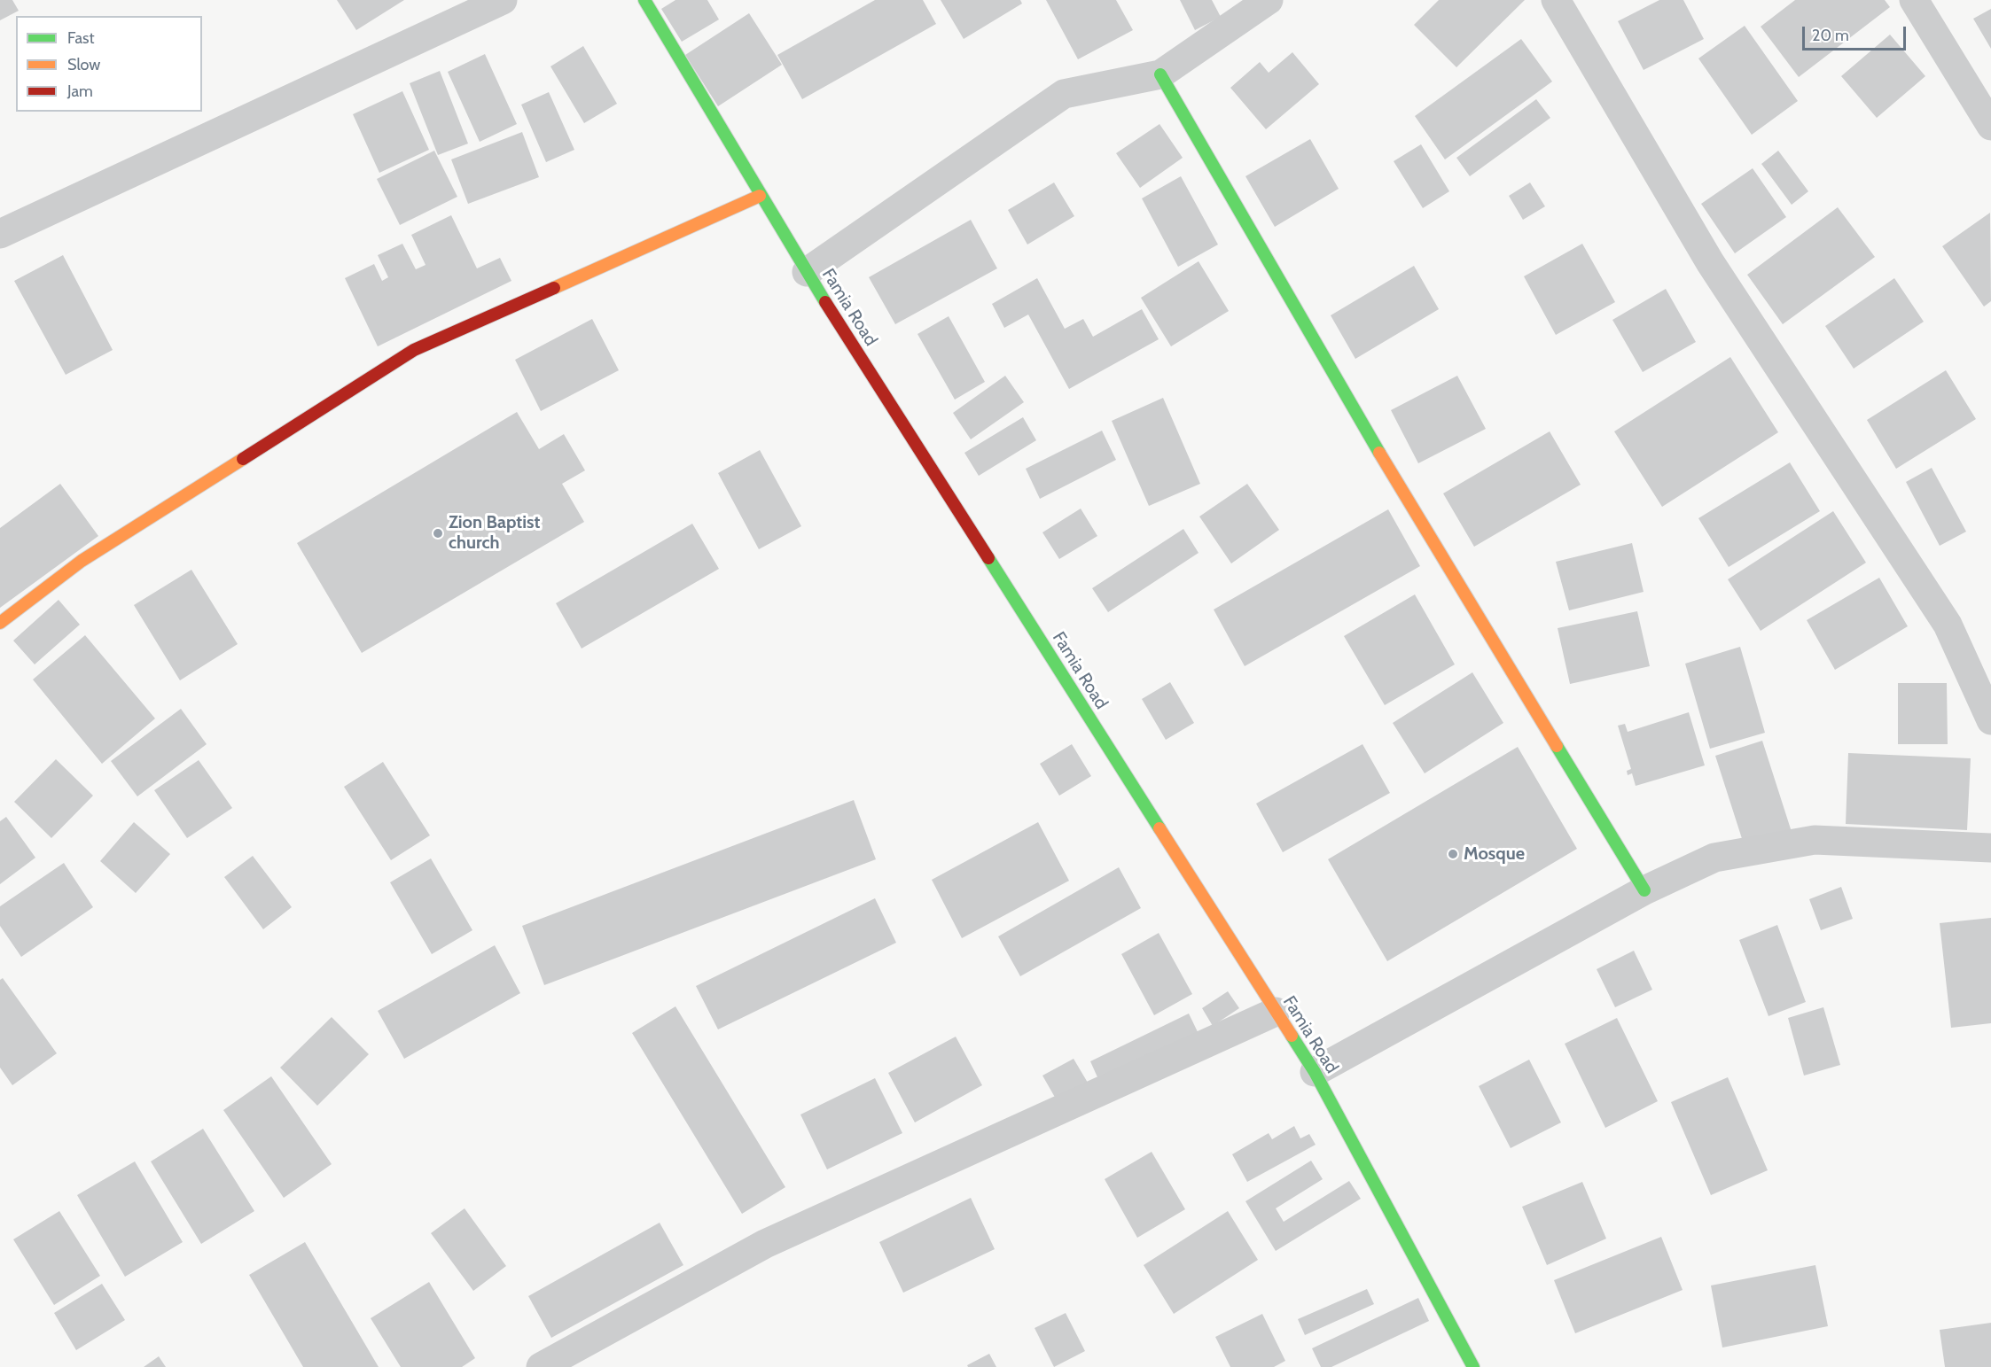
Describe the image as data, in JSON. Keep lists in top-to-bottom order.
{
  "streets": {
    "street": ["Famia Road"]
  },
  "places": ["Zion Baptist church", "Mosque"],
  "legend": ["Fast", "Slow", "Jam"],
  "scale_bar": "20 m"
}
